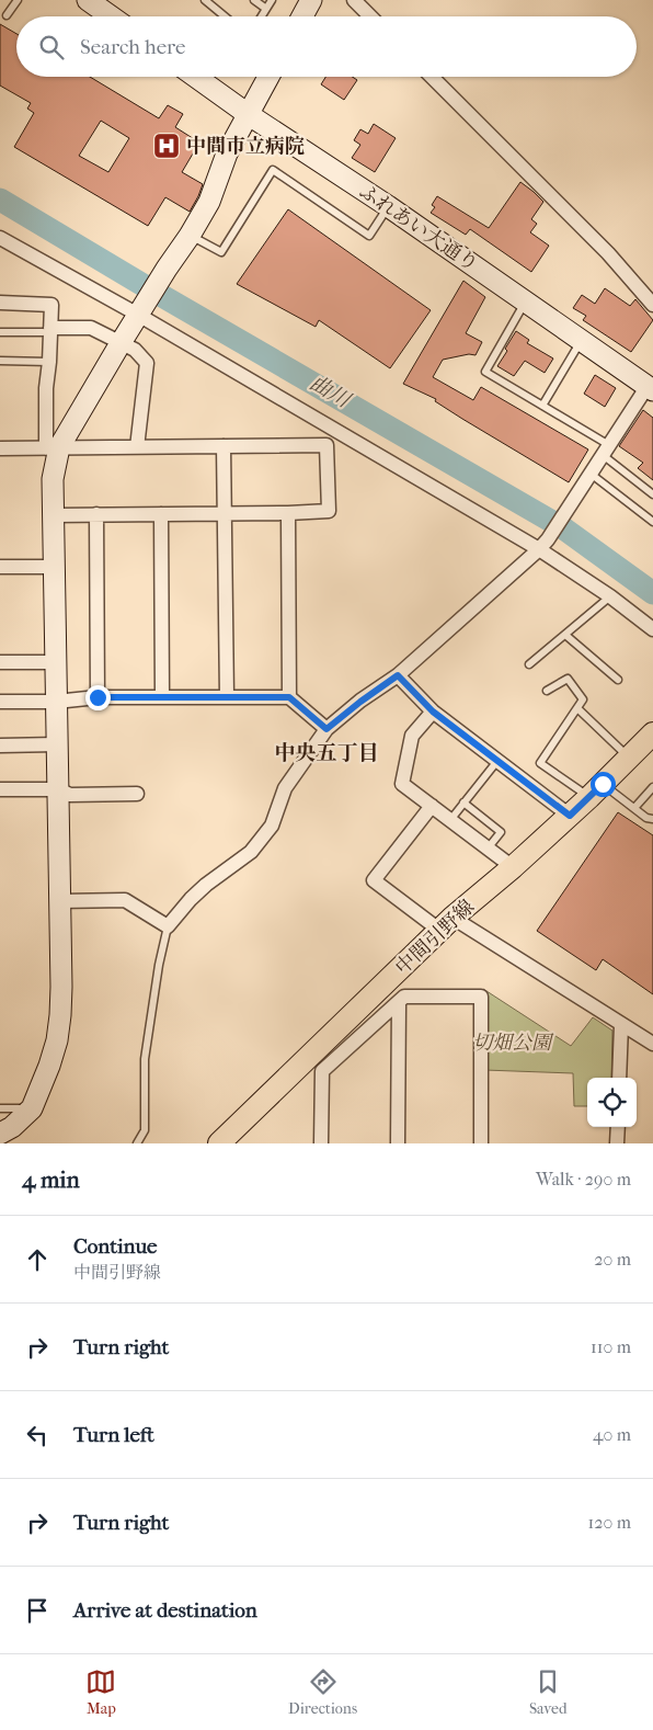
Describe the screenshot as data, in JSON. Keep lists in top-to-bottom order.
{
  "streets": {
    "main road": ["中間引野線"],
    "street": ["ふれあい大通り"]
  },
  "districts": ["中央五丁目"],
  "water": ["曲川"],
  "parks": ["切畑公園"],
  "places": {
    "hospital": ["中間市立病院"]
  },
  "page": {
    "search": "Search here",
    "heading": ["4 min", "Walk · 290 m"],
    "list": [
      ["Continue", "中間引野線", "20 m"],
      ["Turn right", "110 m"],
      ["Turn left", "40 m"],
      ["Turn right", "120 m"],
      "Arrive at destination"
    ],
    "nav": ["Map", "Directions", "Saved"]
  }
}
